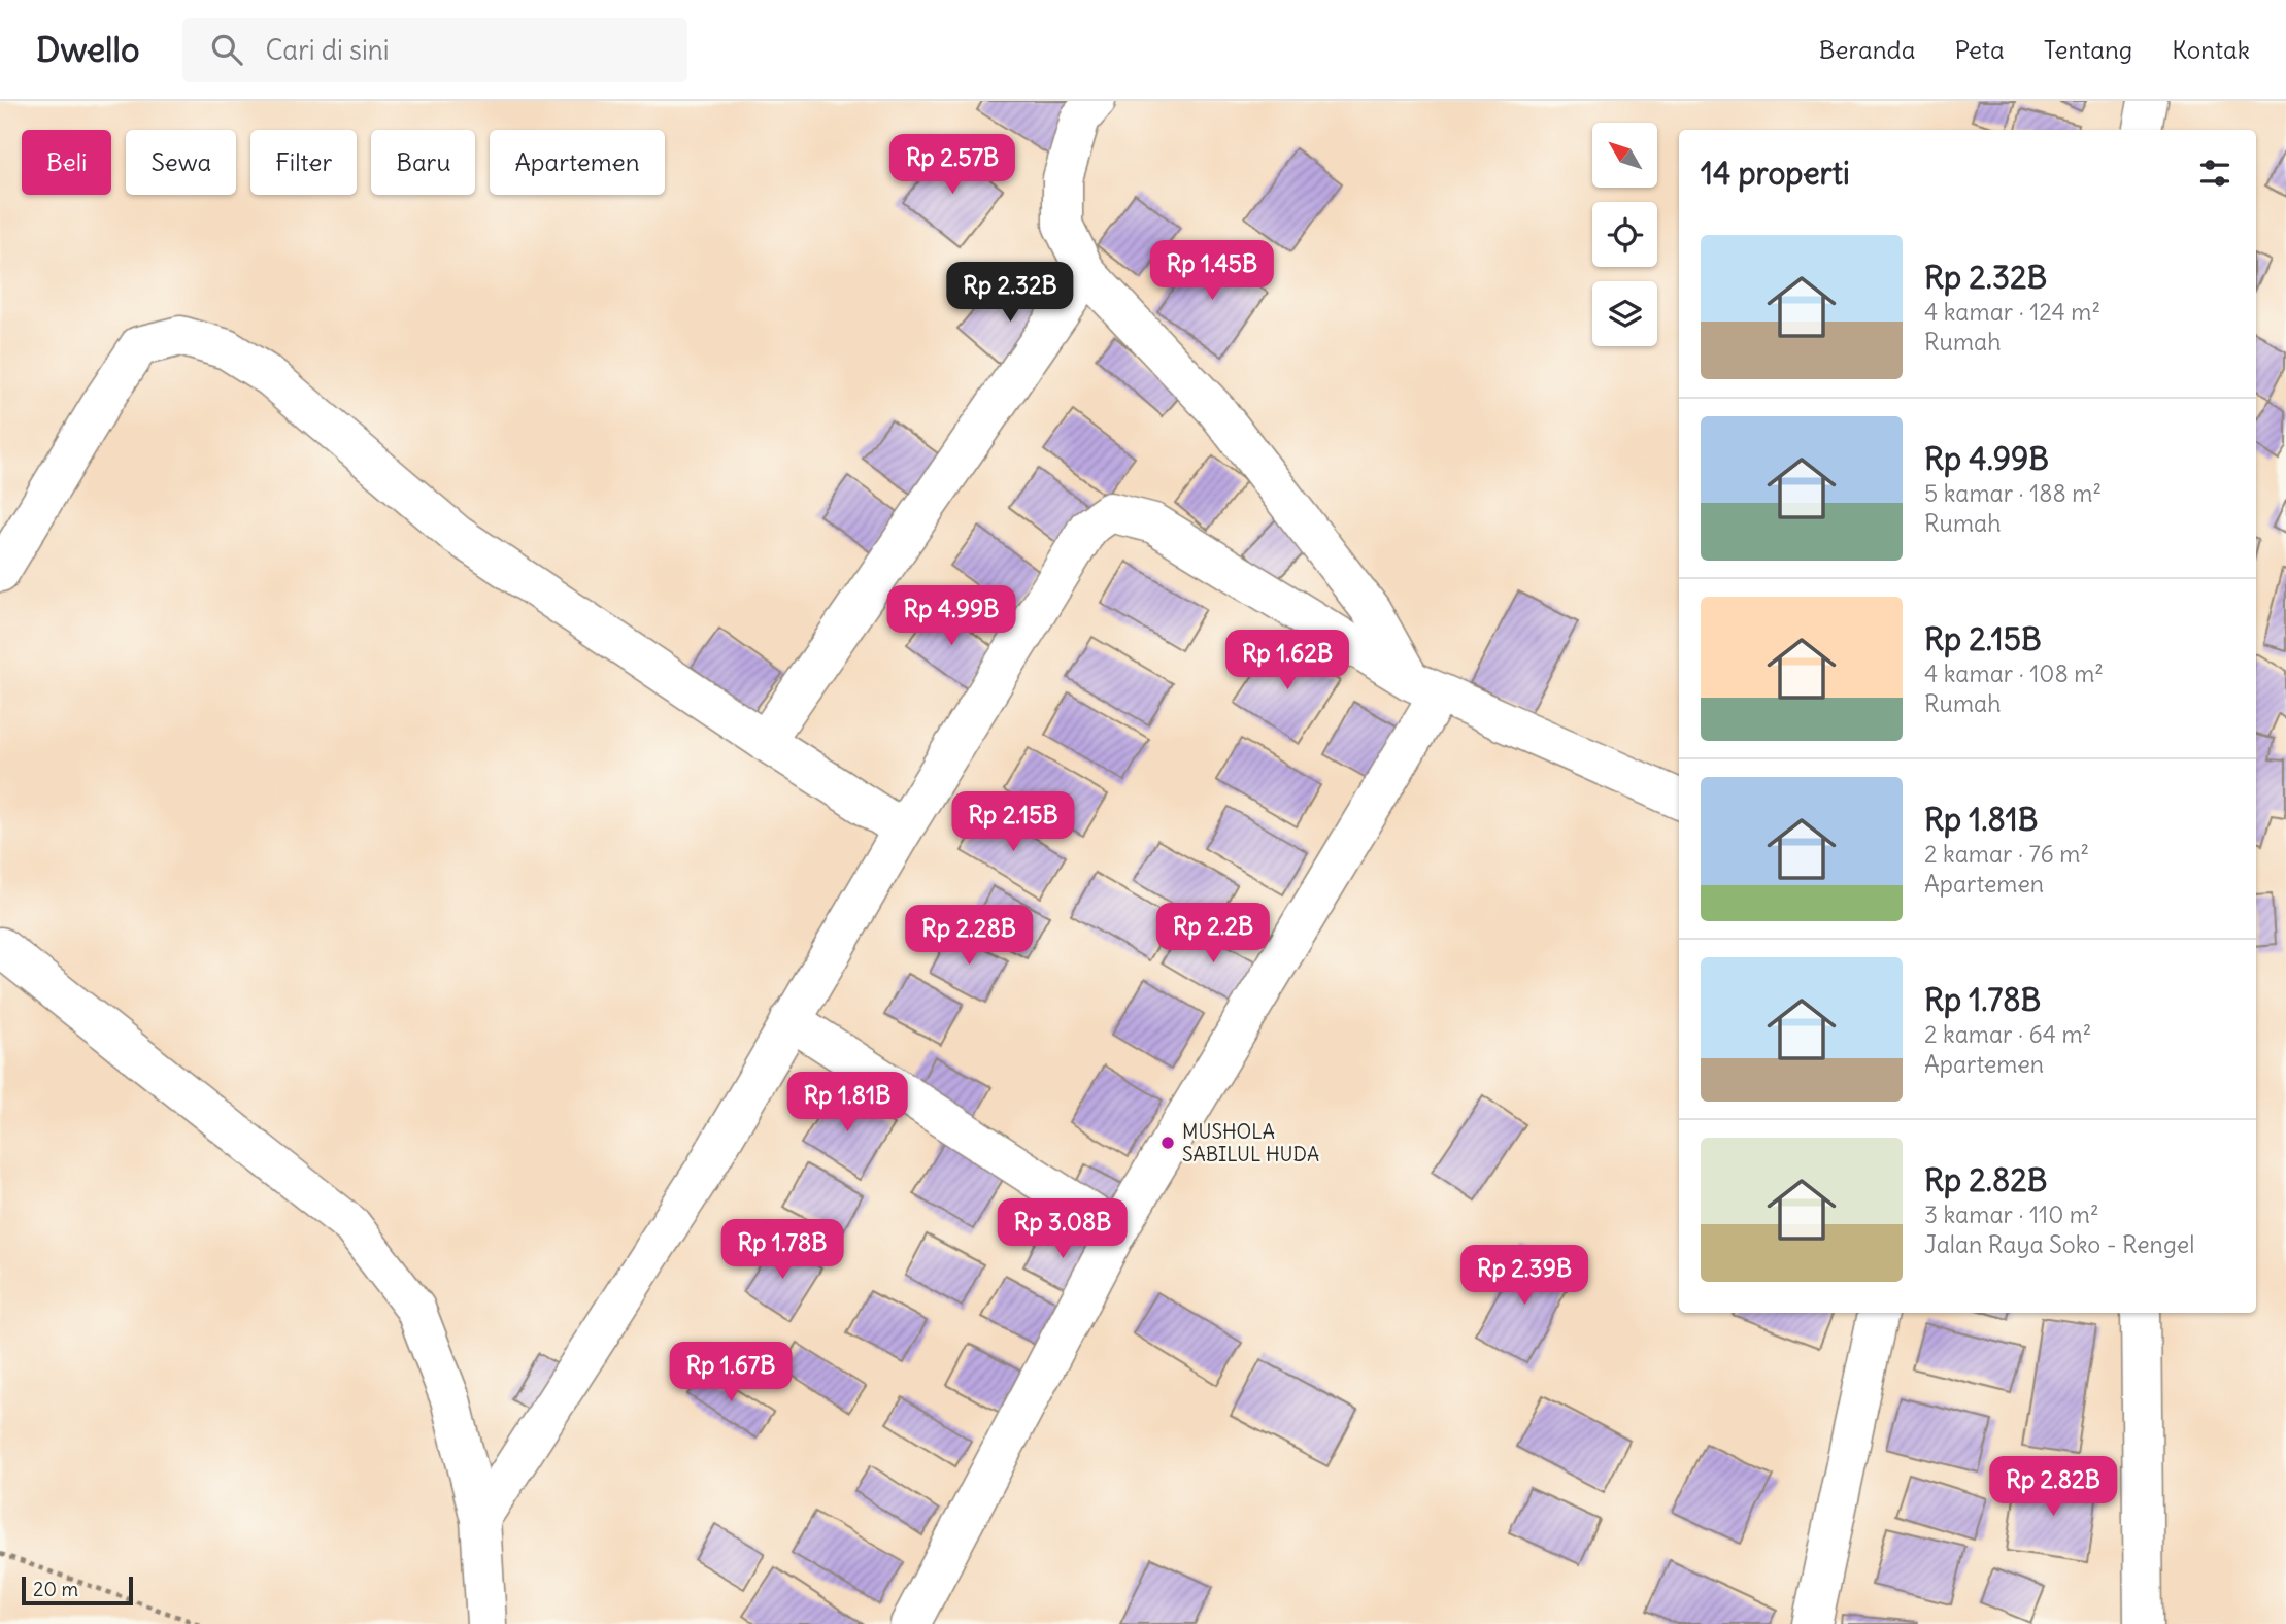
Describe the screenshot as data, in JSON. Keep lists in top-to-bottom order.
{
  "places": ["MUSHOLA SABILUL HUDA"],
  "scale_bar": "20 m",
  "north": "top left",
  "page": {
    "header": "Dwello",
    "search": "Cari di sini",
    "nav": [
      "Beranda",
      "Peta",
      "Tentang",
      "Kontak"
    ],
    "chip": [
      "Beli",
      "Sewa",
      "Filter",
      "Baru",
      "Apartemen"
    ],
    "heading": "14 properti",
    "price": [
      "Rp 2.57B",
      "Rp 1.45B",
      "Rp 2.32B",
      "Rp 4.99B",
      "Rp 1.62B",
      "Rp 2.15B",
      "Rp 2.2B",
      "Rp 2.28B",
      "Rp 1.81B",
      "Rp 3.08B",
      "Rp 1.78B",
      "Rp 2.39B",
      "Rp 1.67B",
      "Rp 2.82B"
    ],
    "list": [
      {
        "name": "Rp 2.32B",
        "note": "4 kamar · 124 m² · Rumah"
      },
      {
        "name": "Rp 4.99B",
        "note": "5 kamar · 188 m² · Rumah"
      },
      {
        "name": "Rp 2.15B",
        "note": "4 kamar · 108 m² · Rumah"
      },
      {
        "name": "Rp 1.81B",
        "note": "2 kamar · 76 m² · Apartemen"
      },
      {
        "name": "Rp 1.78B",
        "note": "2 kamar · 64 m² · Apartemen"
      },
      {
        "name": "Rp 2.82B",
        "note": "3 kamar · 110 m² · Jalan Raya Soko - Rengel"
      }
    ],
    "scale": "20 m"
  }
}
